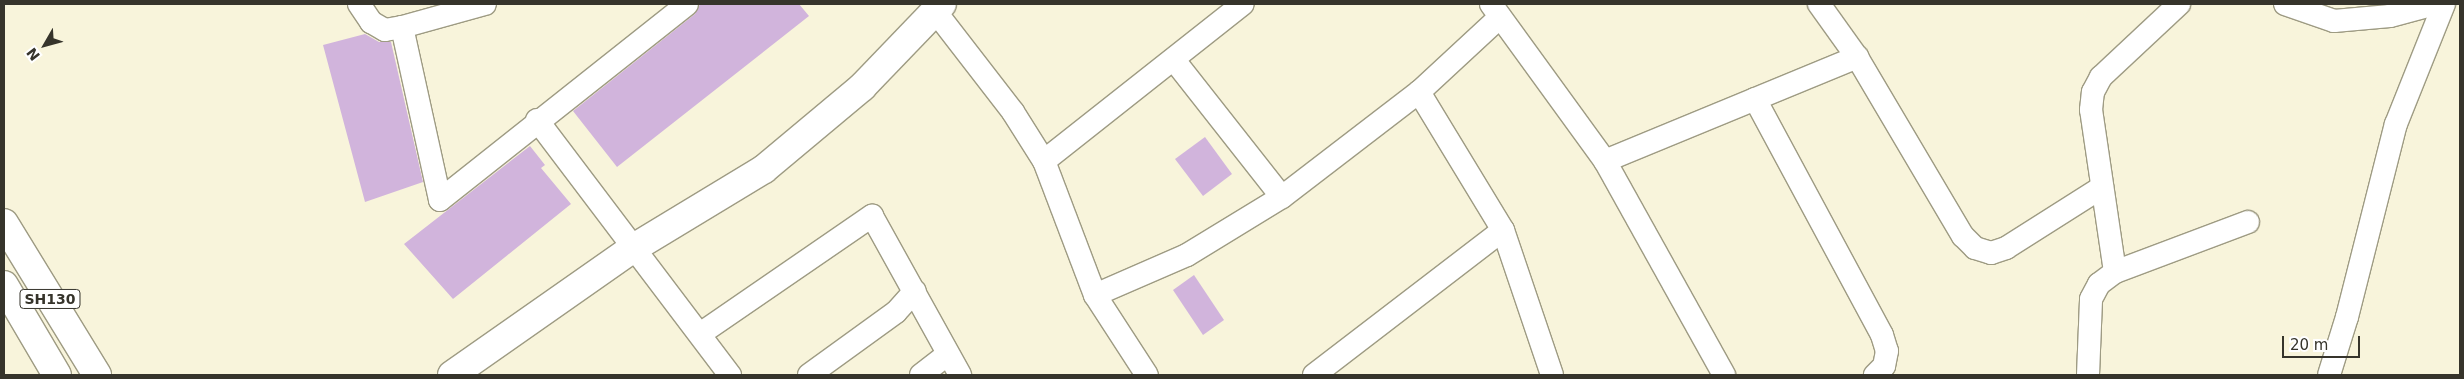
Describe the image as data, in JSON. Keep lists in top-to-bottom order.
{
  "streets": {
    "street": ["SH130"]
  },
  "scale_bar": "20 m",
  "north": "bottom left"
}
